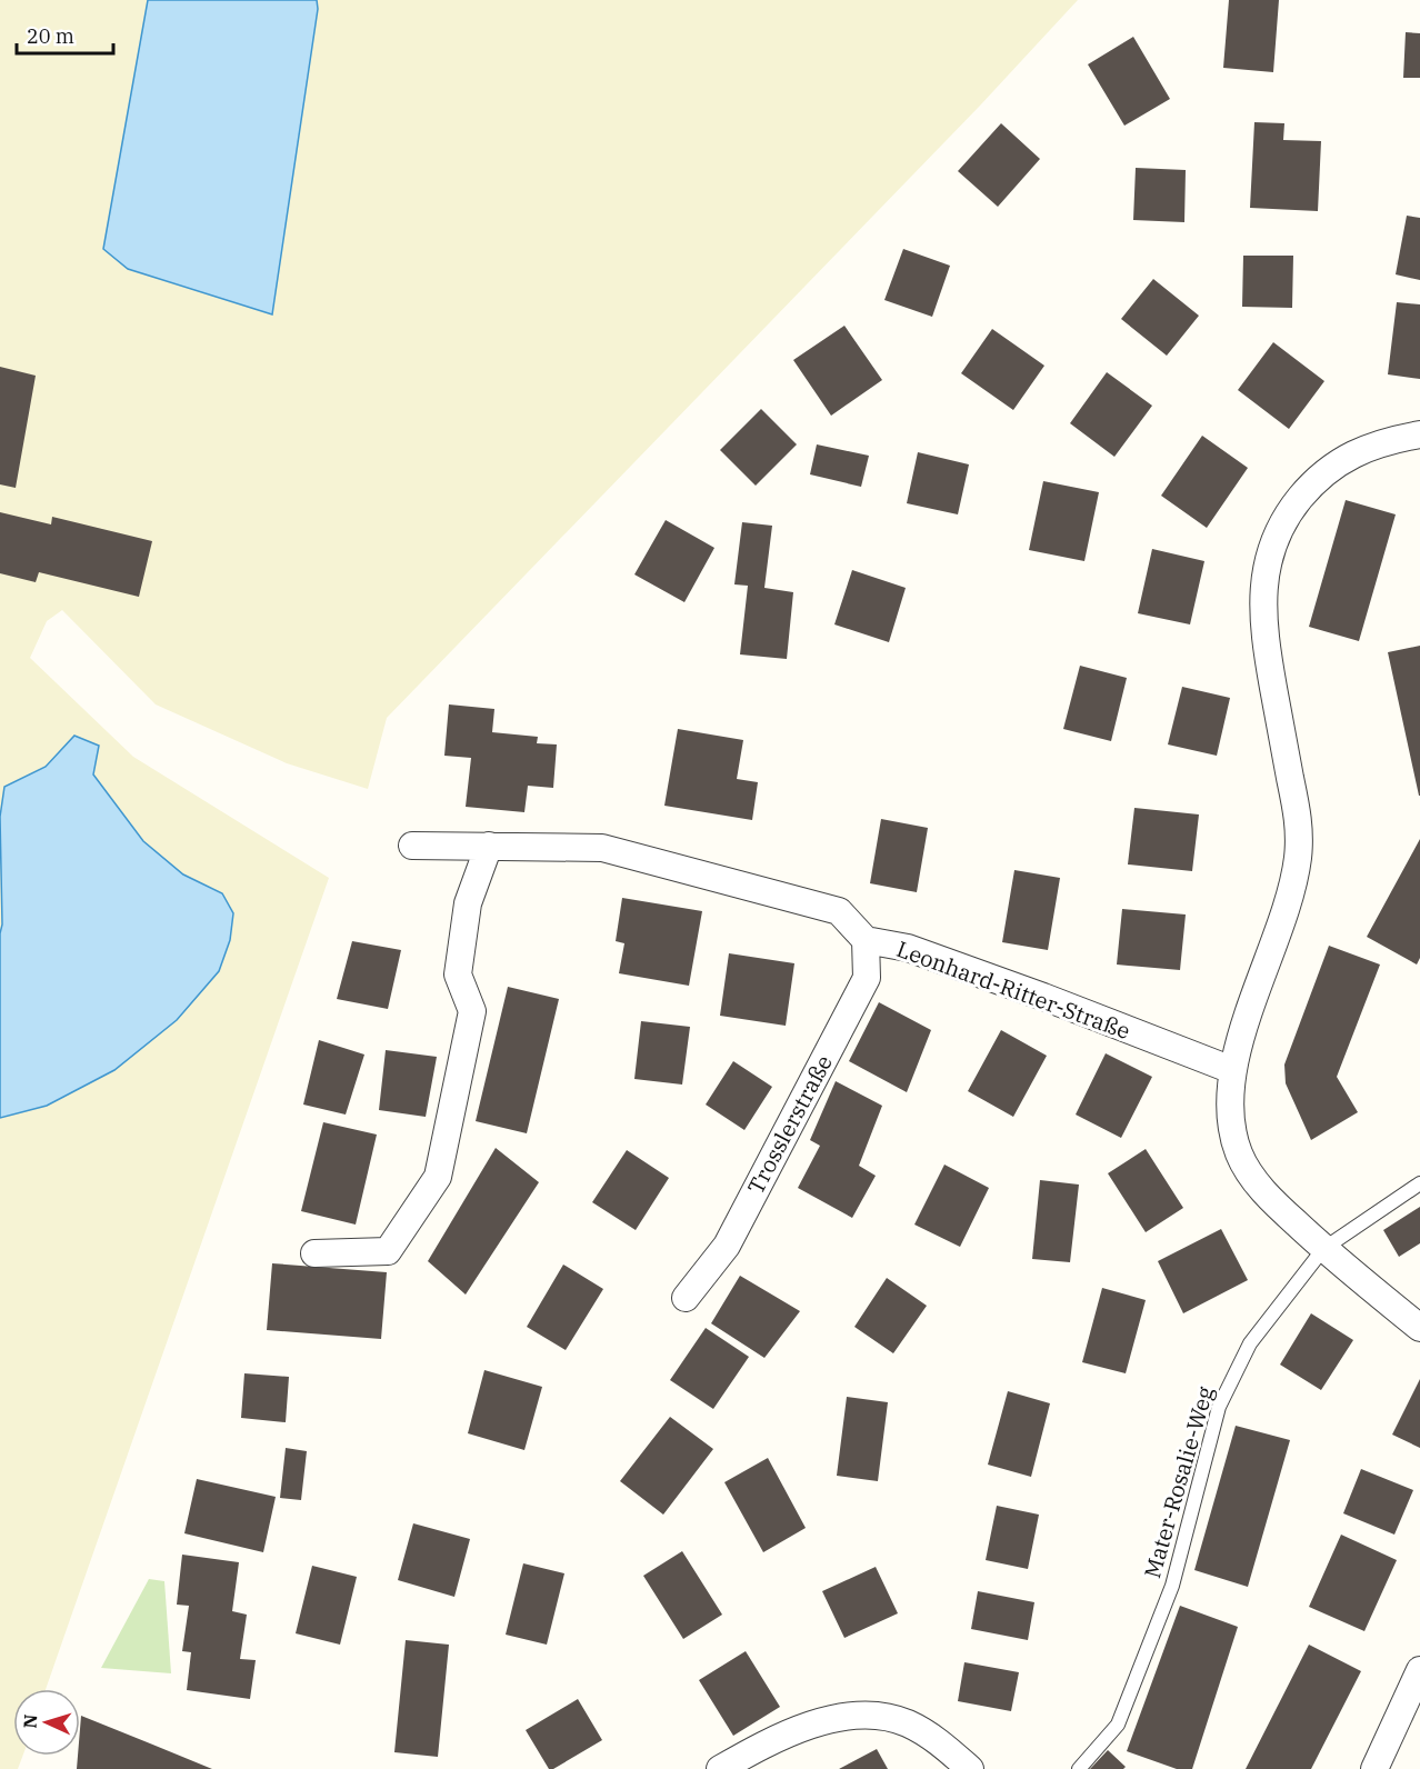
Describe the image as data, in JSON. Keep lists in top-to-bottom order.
{
  "streets": {
    "street": ["Leonhard-Ritter-Straße", "Trosslerstraße"],
    "lane": ["Mater-Rosalie-Weg"]
  },
  "crossings": [
    ["Leonhard-Ritter-Straße", "Trosslerstraße"]
  ],
  "scale_bar": "20 m",
  "north": "left"
}
